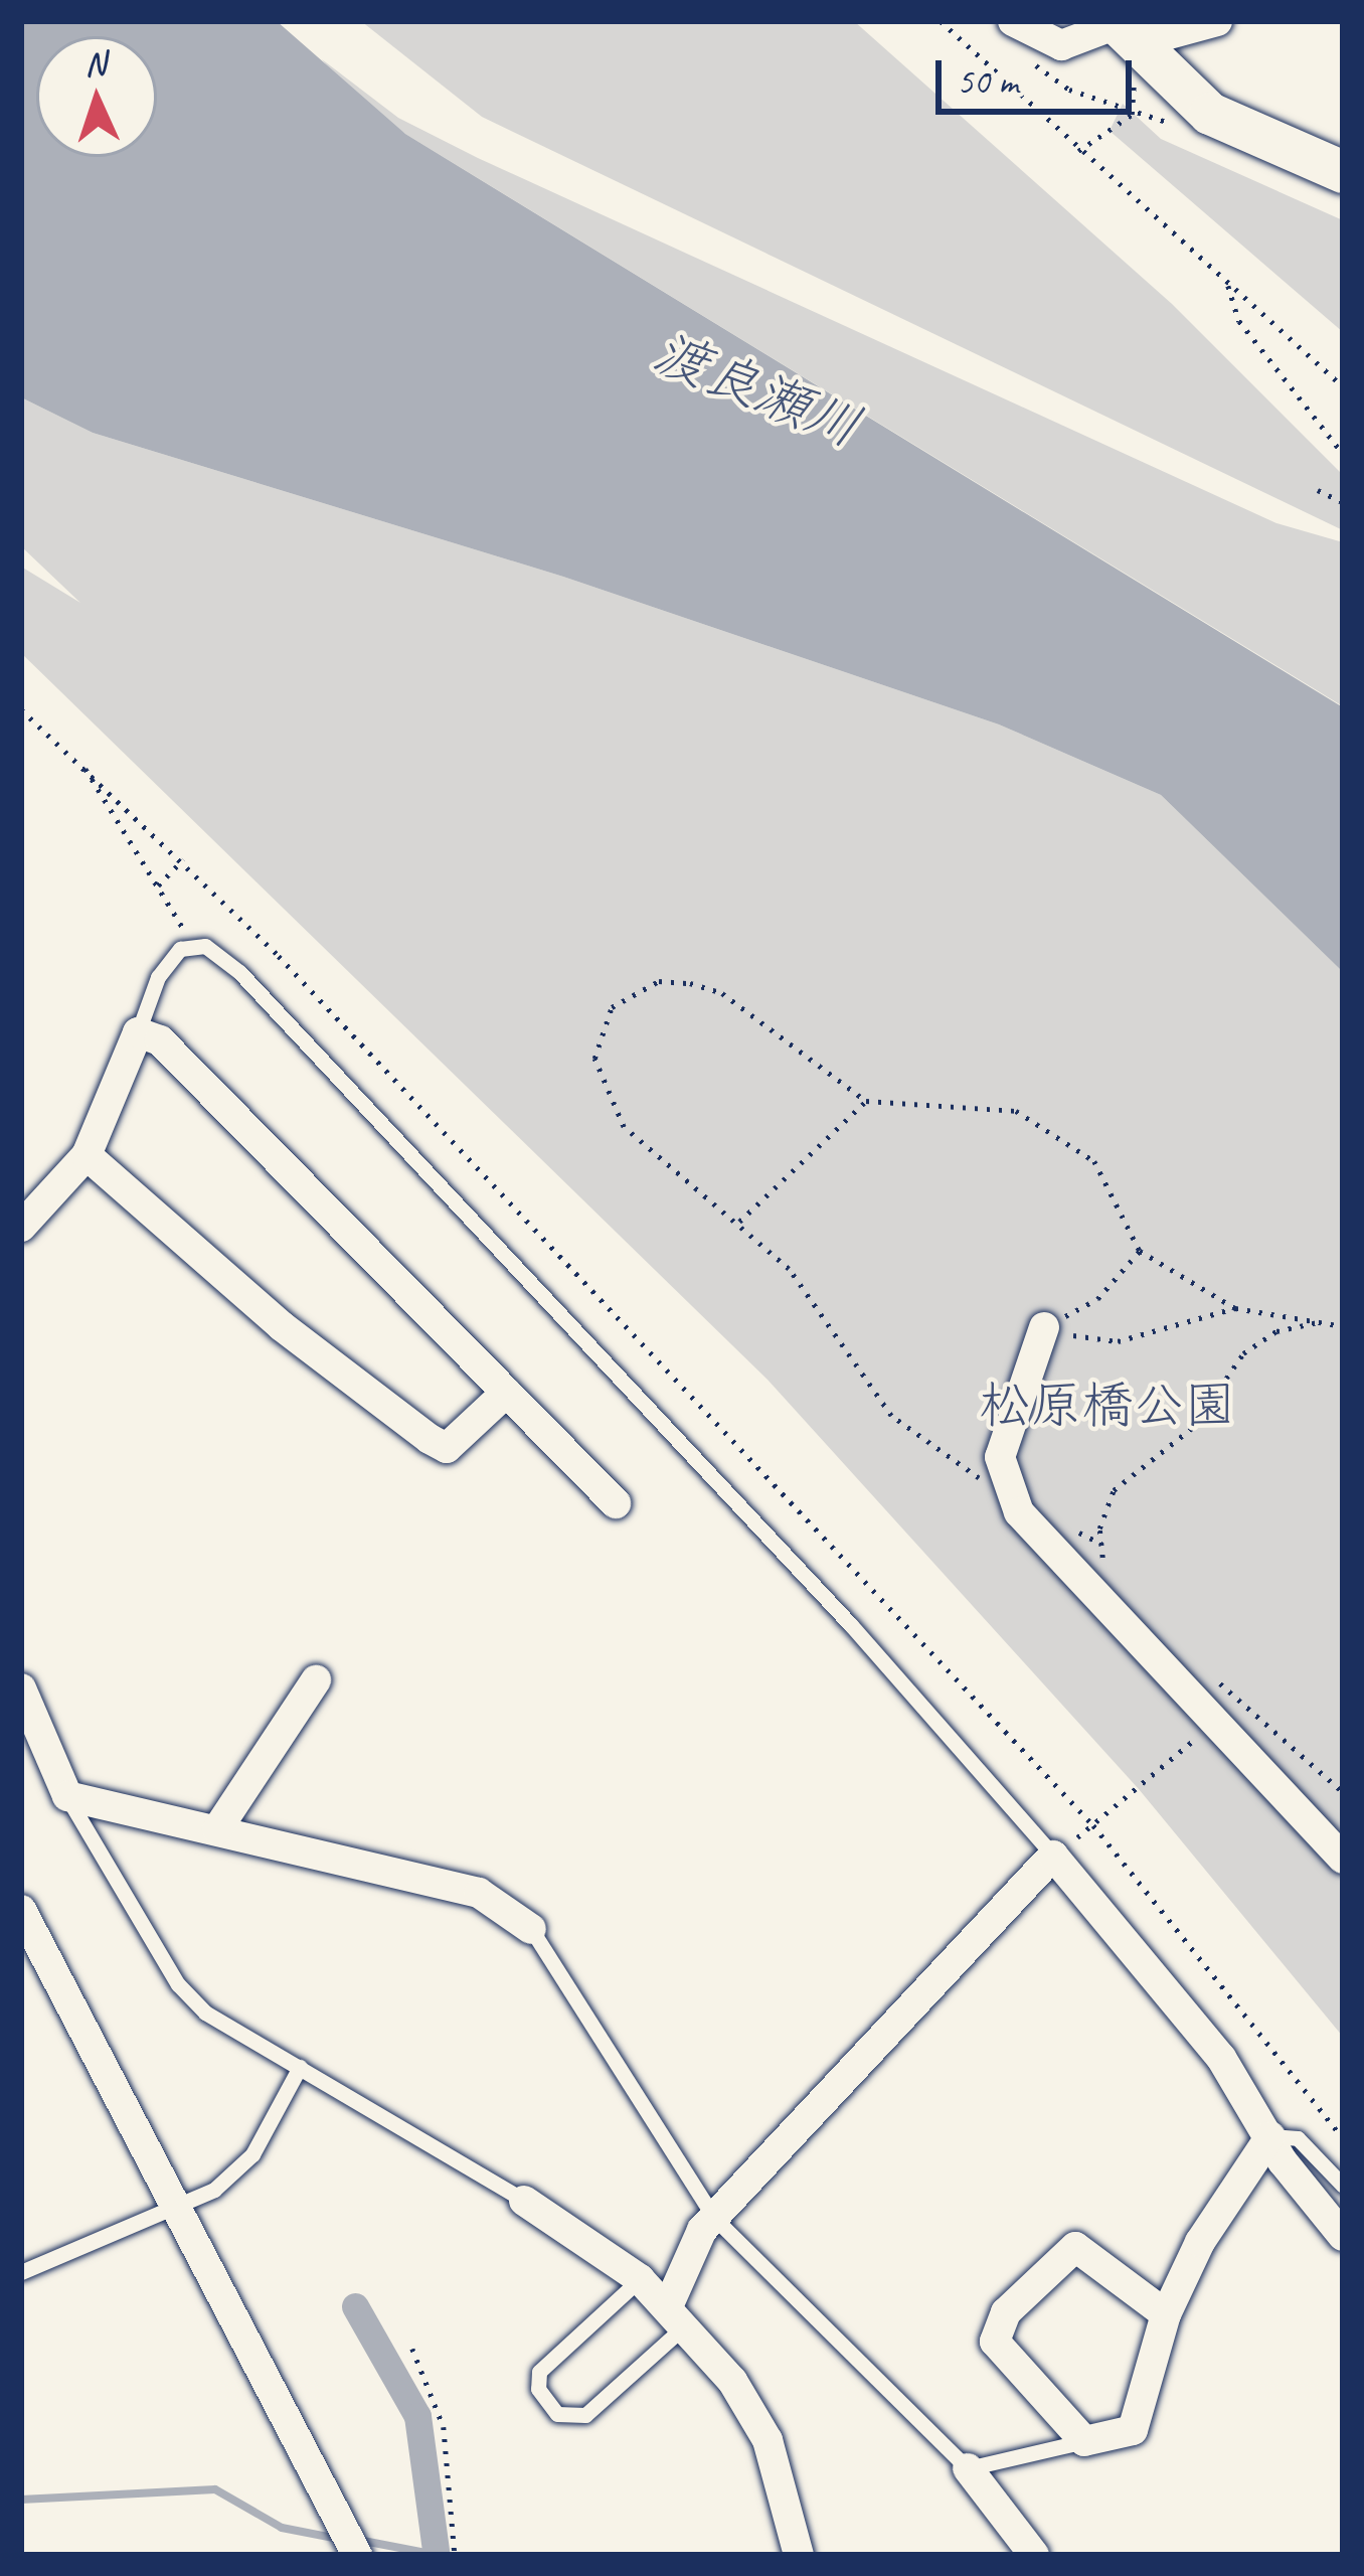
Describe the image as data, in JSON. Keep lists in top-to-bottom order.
{
  "water": ["渡良瀬川"],
  "parks": ["松原橋公園"],
  "scale_bar": "50 m",
  "north": "top"
}
